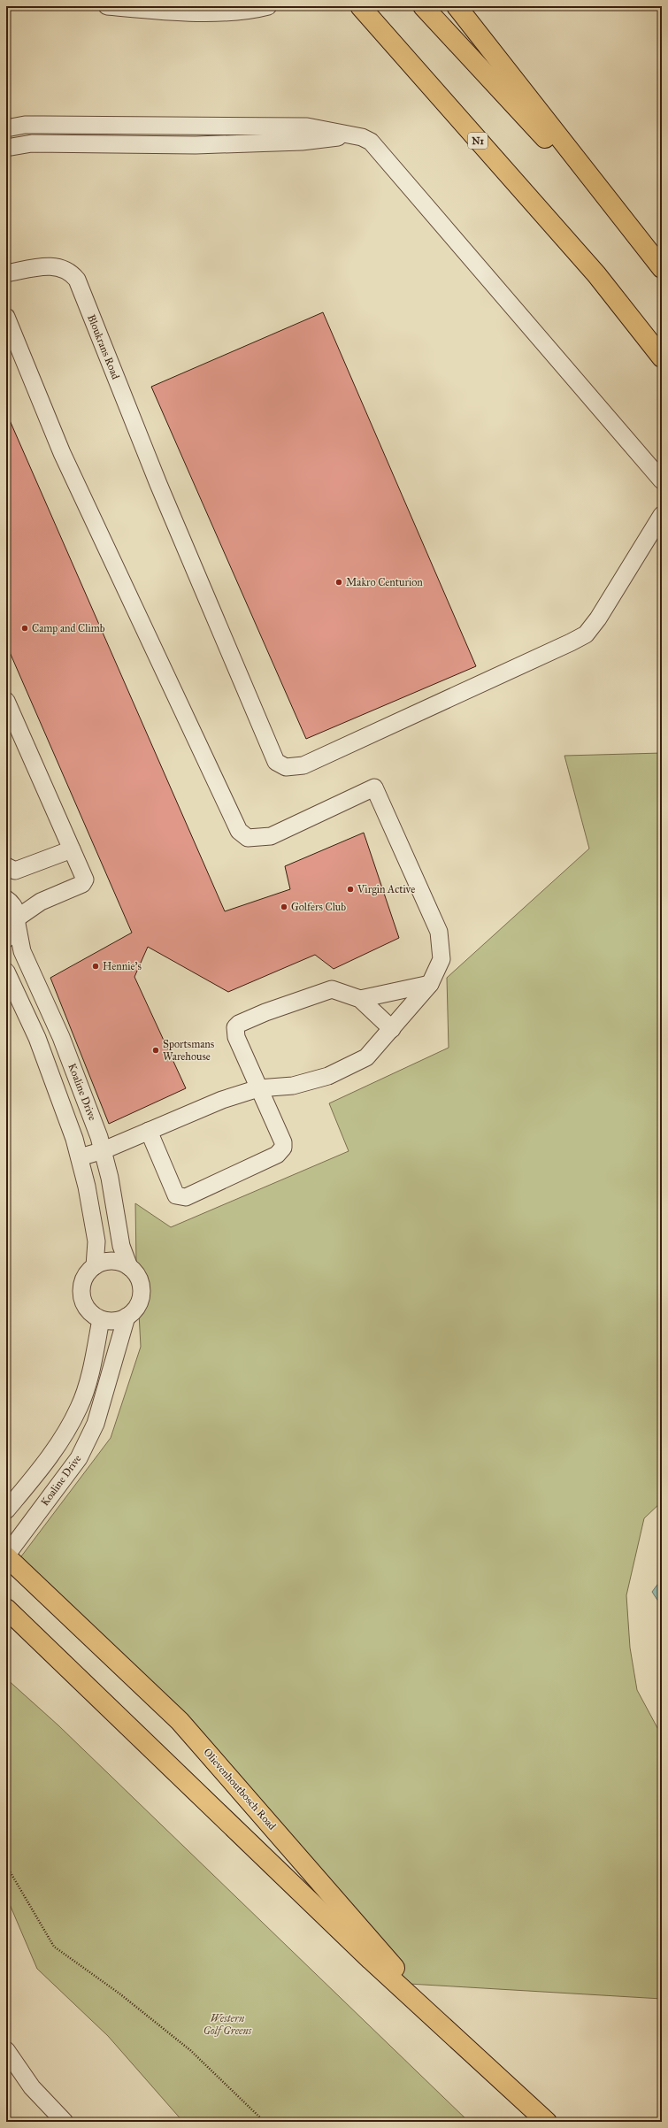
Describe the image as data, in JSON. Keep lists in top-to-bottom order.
{
  "streets": {
    "main road": ["N1", "Olievenhoutbosch Road"],
    "street": ["Bloukrans Road", "Koaline Drive"]
  },
  "crossings": [
    ["Koaline Drive", "Olievenhoutbosch Road"]
  ],
  "parks": ["Western Golf Greens"],
  "places": [
    "Makro Centurion",
    "Camp and Climb",
    "Virgin Active",
    "Golfers Club",
    "Hennie's",
    "Sportsmans Warehouse"
  ]
}
